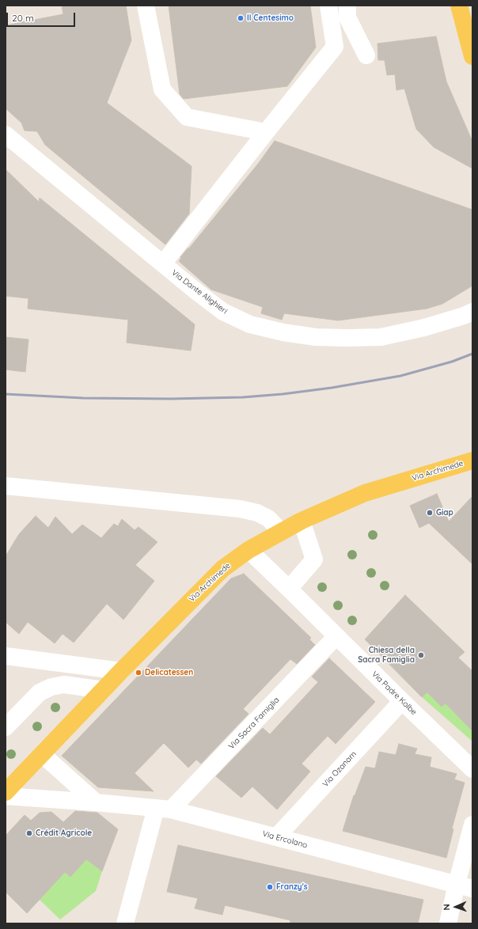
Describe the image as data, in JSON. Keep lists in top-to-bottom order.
{
  "streets": {
    "main road": ["Via Archimede"],
    "street": [
      "Via Dante Alighieri",
      "Via Padre Kolbe",
      "Via Sacra Famiglia",
      "Via Ozanam",
      "Via Ercolano"
    ]
  },
  "crossings": [
    ["Via Archimede", "Via Padre Kolbe"],
    ["Via Padre Kolbe", "Via Sacra Famiglia"],
    ["Via Padre Kolbe", "Via Ozanam"],
    ["Via Sacra Famiglia", "Via Ercolano"],
    ["Via Ozanam", "Via Ercolano"]
  ],
  "places": [
    "Il Centesimo",
    "Giap",
    "Chiesa della Sacra Famiglia",
    "Delicatessen",
    "Crédit Agricole",
    "Franzy's"
  ],
  "scale_bar": "20 m",
  "north": "left"
}
